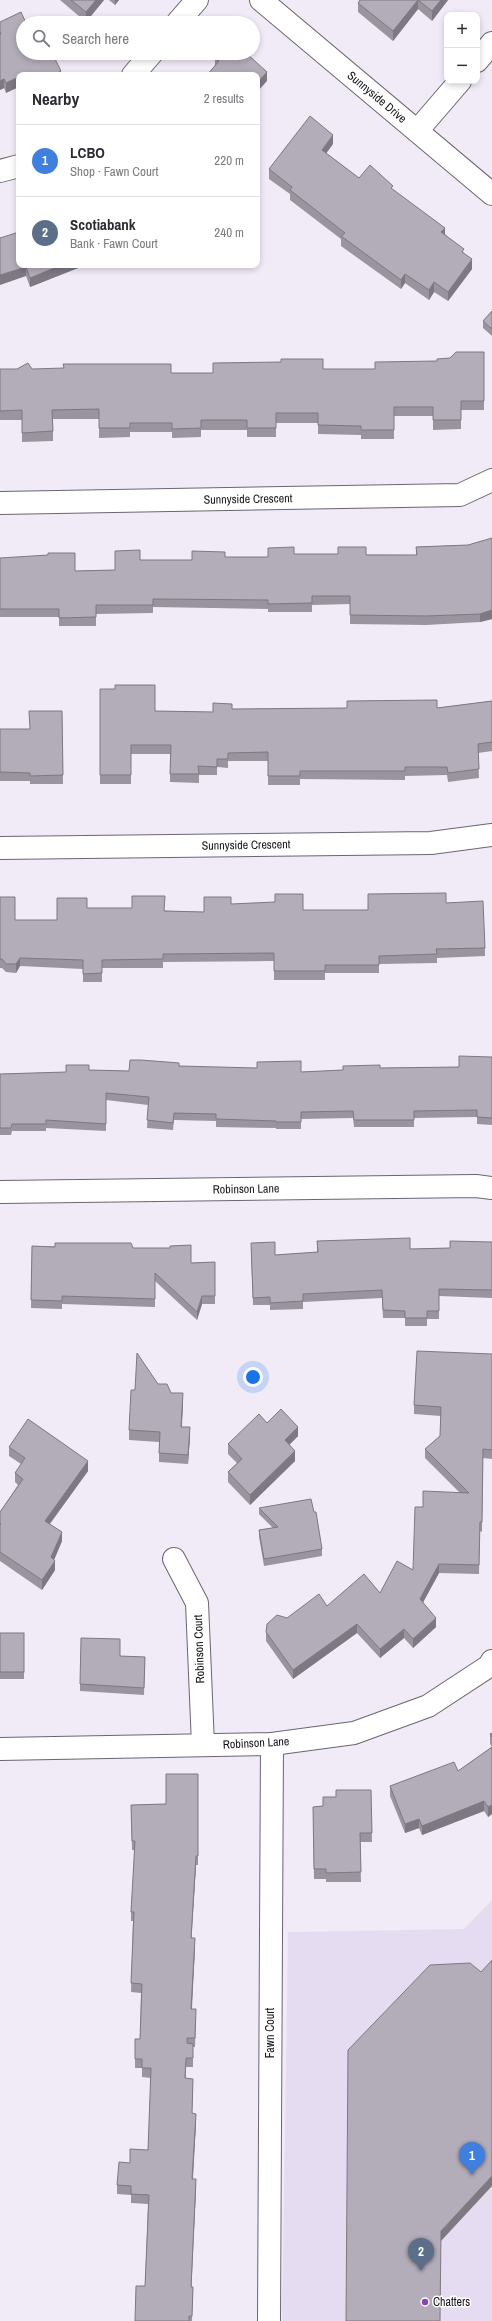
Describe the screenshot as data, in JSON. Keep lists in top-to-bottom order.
{
  "streets": {
    "street": [
      "Sunnyside Drive",
      "Sunnyside Crescent",
      "Robinson Lane",
      "Robinson Court",
      "Fawn Court"
    ]
  },
  "crossings": [
    ["Robinson Lane", "Robinson Court"],
    ["Robinson Lane", "Fawn Court"]
  ],
  "places": ["Chatters"],
  "page": {
    "map_buttons": ["+", "−"],
    "search": "Search here",
    "heading": ["Nearby", "2 results"],
    "list": [
      {
        "mark": "1",
        "name": "LCBO",
        "note": "Shop · Fawn Court",
        "value": "220 m"
      },
      {
        "mark": "2",
        "name": "Scotiabank",
        "note": "Bank · Fawn Court",
        "value": "240 m"
      }
    ],
    "pins": ["1", "2"]
  }
}
